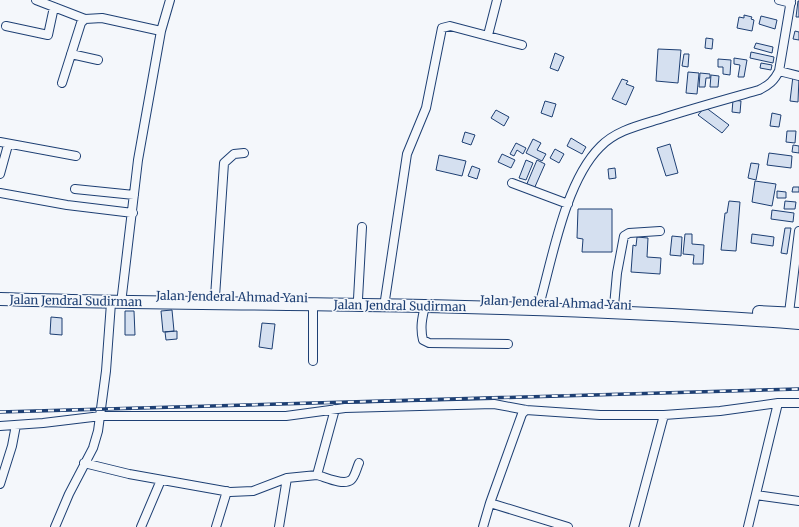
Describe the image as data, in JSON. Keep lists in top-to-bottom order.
{
  "streets": {
    "highway": ["Jalan Jenderal Ahmad Yani", "Jalan Jendral Sudirman"]
  }
}
